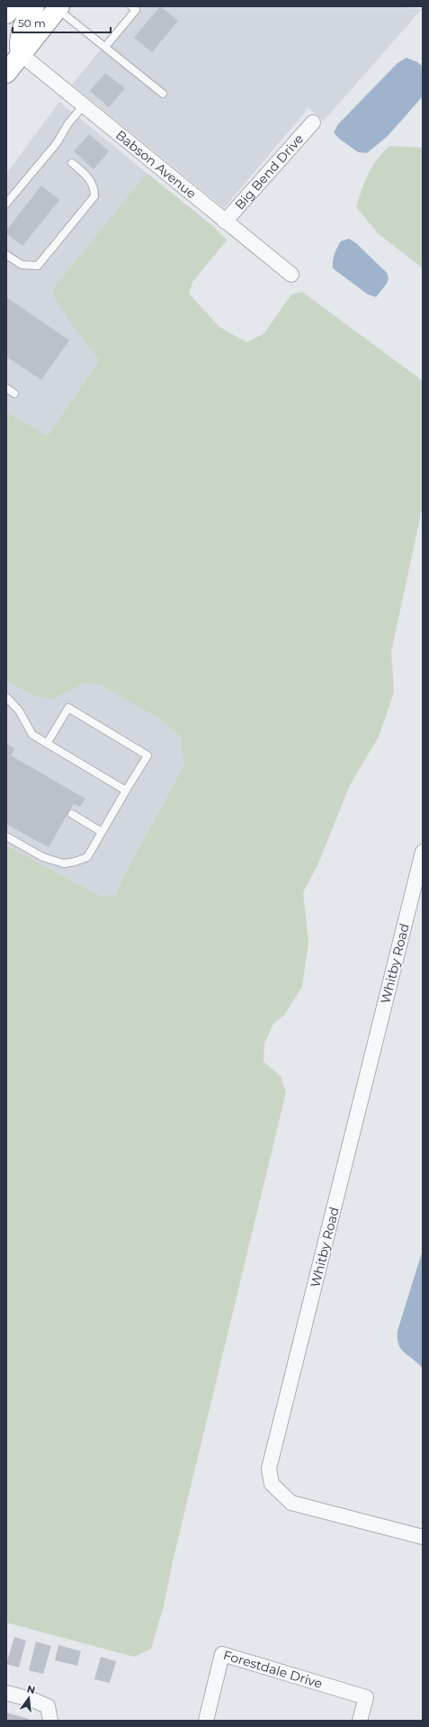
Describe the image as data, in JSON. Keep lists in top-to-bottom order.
{
  "streets": {
    "street": [
      "Babson Avenue",
      "Big Bend Drive",
      "Whitby Road",
      "Forestdale Drive"
    ]
  },
  "crossings": [
    ["Babson Avenue", "Big Bend Drive"]
  ],
  "scale_bar": "50 m",
  "north": "top"
}
